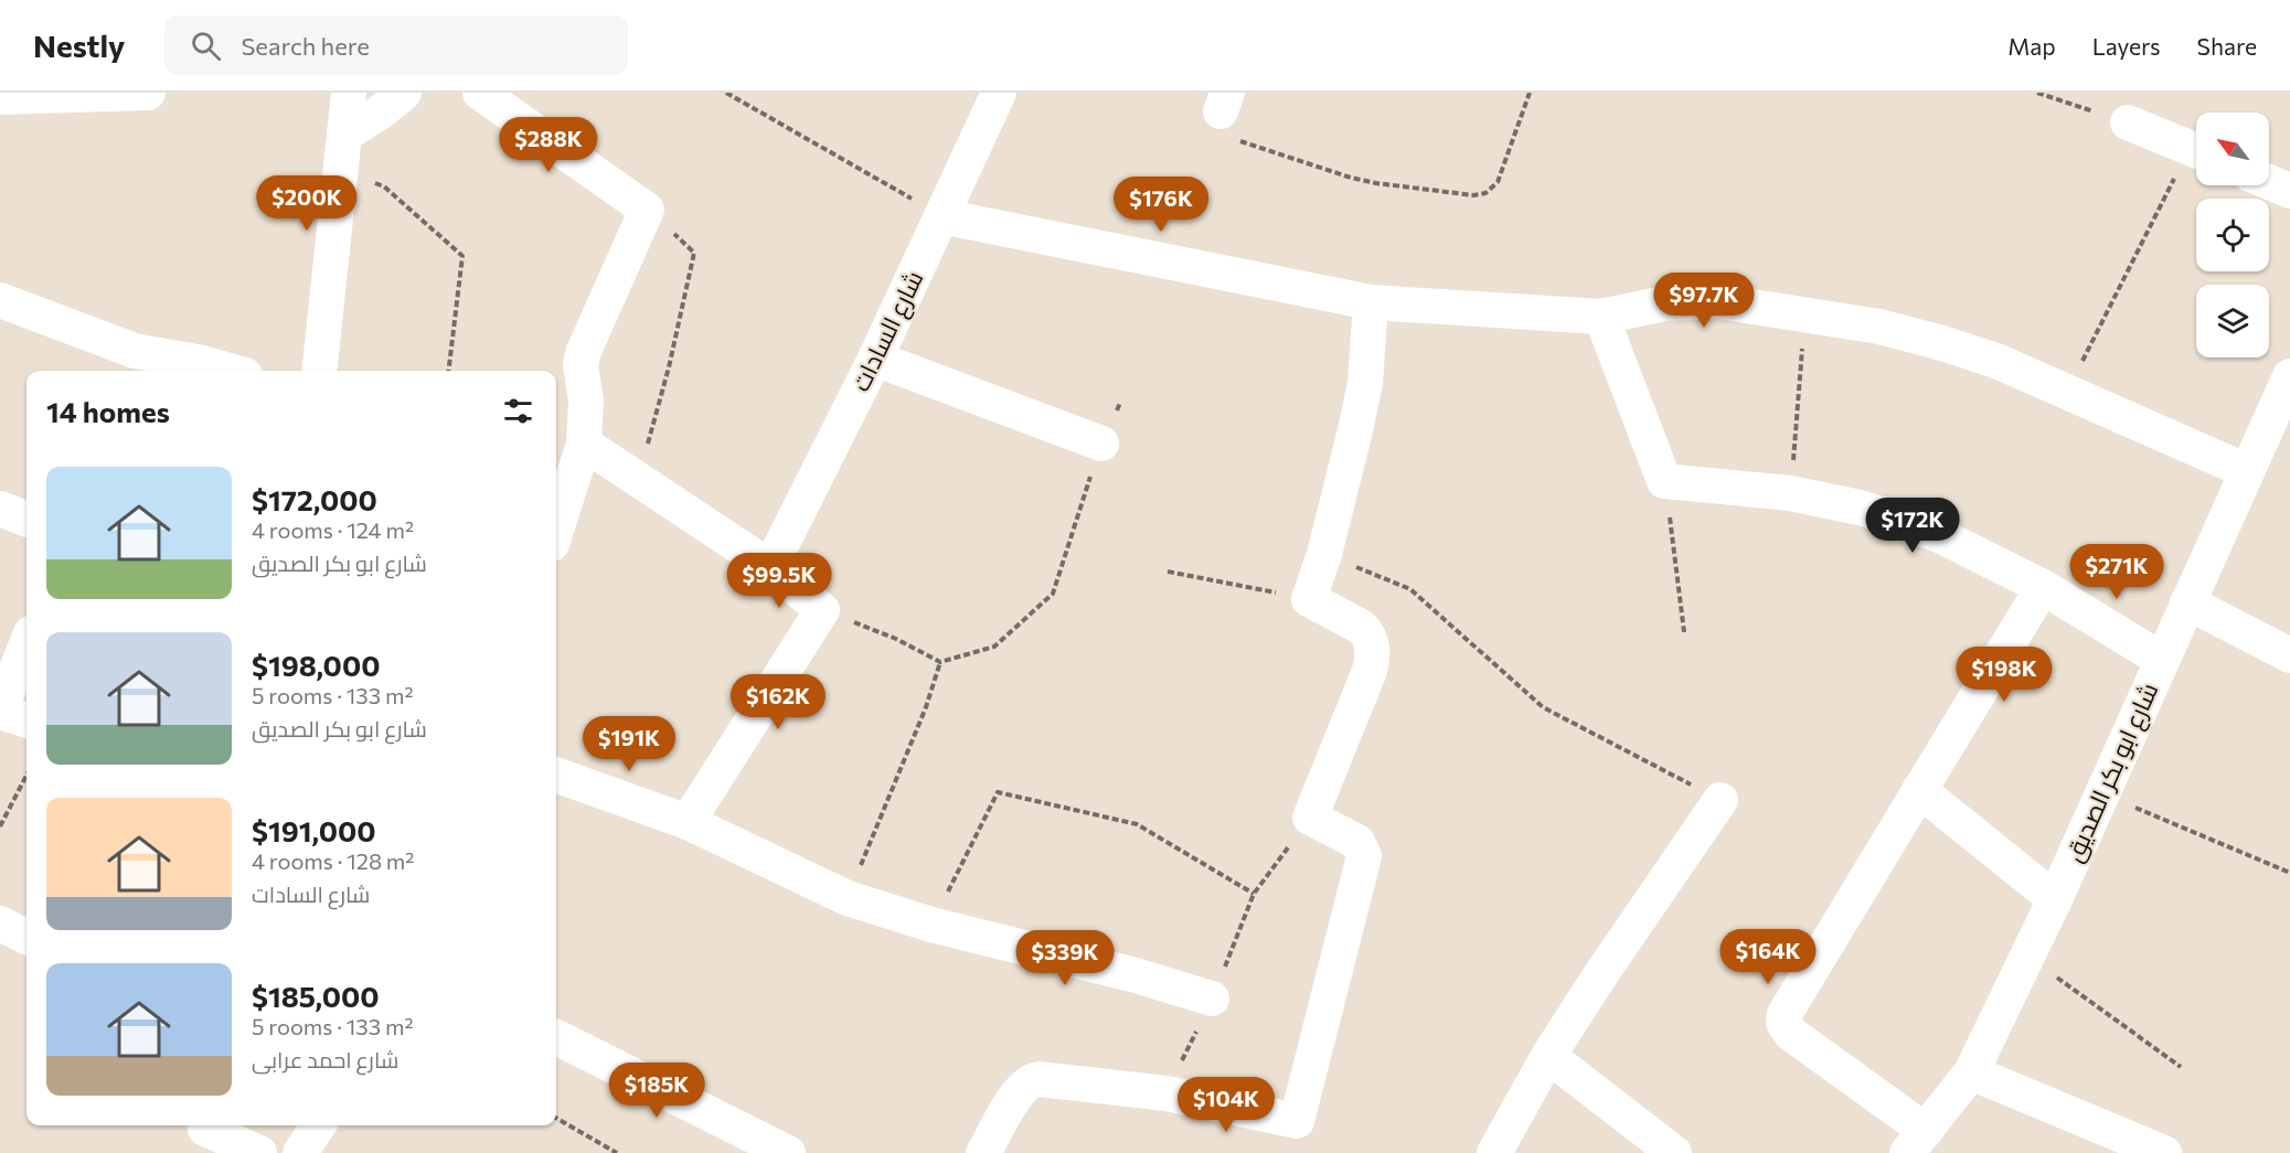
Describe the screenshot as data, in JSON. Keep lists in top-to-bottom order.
{
  "streets": {
    "street": ["شارع السادات", "شارع ابو بكر الصديق"]
  },
  "north": "top left",
  "page": {
    "header": "Nestly",
    "search": "Search here",
    "nav": ["Map", "Layers", "Share"],
    "price": [
      "$288K",
      "$200K",
      "$176K",
      "$97.7K",
      "$172K",
      "$271K",
      "$99.5K",
      "$198K",
      "$162K",
      "$191K",
      "$164K",
      "$339K",
      "$185K",
      "$104K"
    ],
    "heading": "14 homes",
    "list": [
      {
        "name": "$172,000",
        "note": "4 rooms · 124 m² · شارع ابو بكر الصديق"
      },
      {
        "name": "$198,000",
        "note": "5 rooms · 133 m² · شارع ابو بكر الصديق"
      },
      {
        "name": "$191,000",
        "note": "4 rooms · 128 m² · شارع السادات"
      },
      {
        "name": "$185,000",
        "note": "5 rooms · 133 m² · شارع احمد عرابى"
      }
    ]
  }
}
